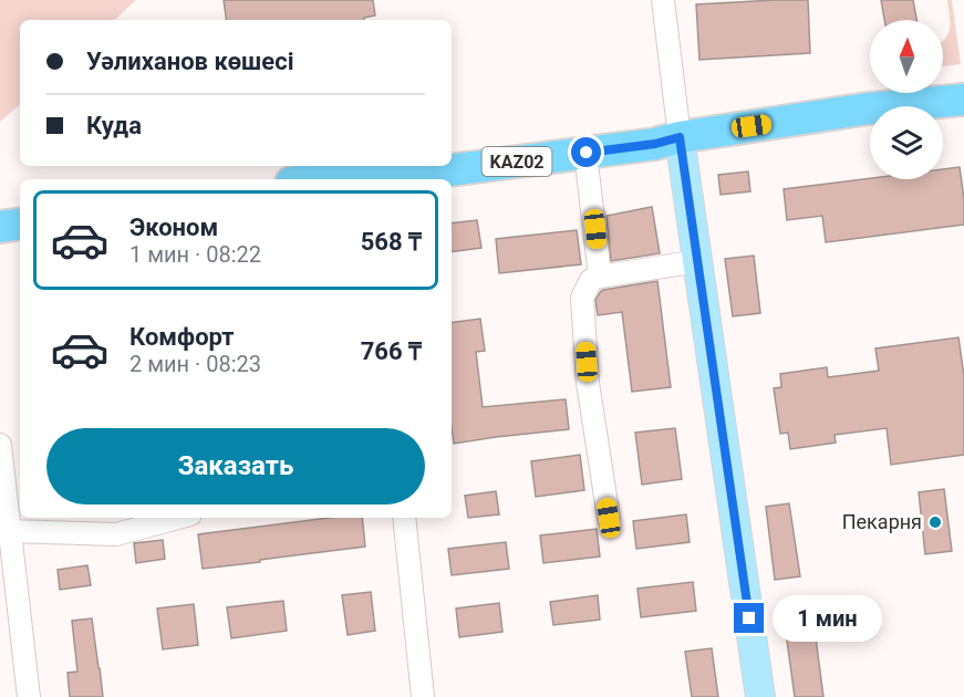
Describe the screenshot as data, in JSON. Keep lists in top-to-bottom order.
{
  "streets": {
    "highway": ["KАZ02"]
  },
  "places": ["Пекарня"],
  "north": "top",
  "page": {
    "banner": ["Уәлиханов көшесі", "Куда"],
    "list": [
      {
        "name": "Эконом",
        "note": "1 мин · 08:22",
        "value": "568 ₸"
      },
      {
        "name": "Комфорт",
        "note": "2 мин · 08:23",
        "value": "766 ₸"
      }
    ],
    "buttons": "Заказать",
    "bubble": "1 мин"
  }
}
